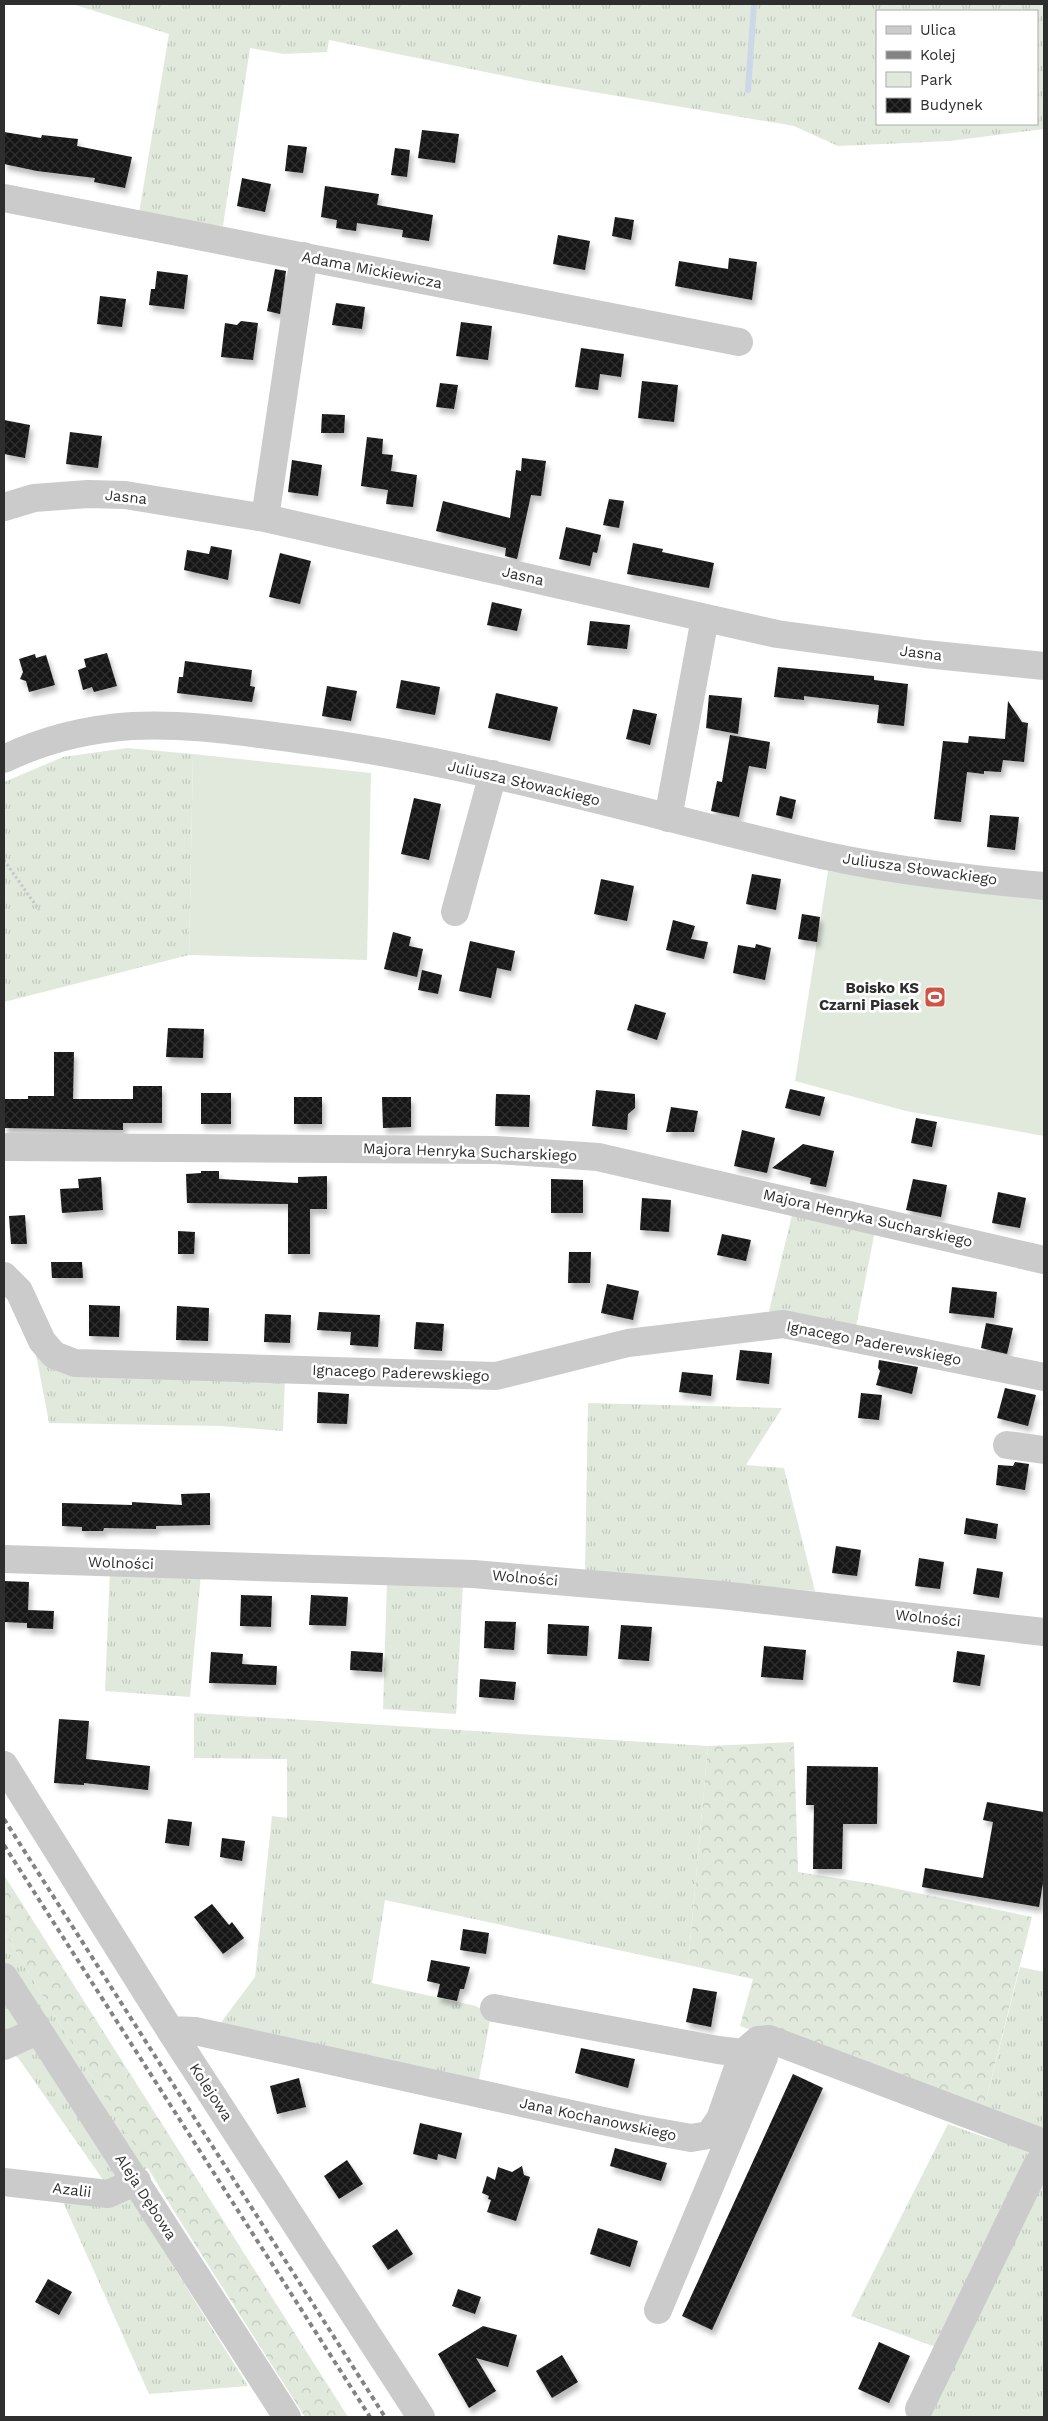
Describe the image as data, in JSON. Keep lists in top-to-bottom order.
{
  "streets": {
    "street": [
      "Adama Mickiewicza",
      "Jasna",
      "Juliusza Słowackiego",
      "Majora Henryka Sucharskiego",
      "Ignacego Paderewskiego",
      "Wolności",
      "Kolejowa",
      "Jana Kochanowskiego",
      "Azalii",
      "Aleja Dębowa"
    ]
  },
  "crossings": [
    ["Kolejowa", "Jana Kochanowskiego"],
    ["Azalii", "Aleja Dębowa"]
  ],
  "places": {
    "sports": ["Boisko KS Czarni Piasek"]
  },
  "legend": [
    "Ulica",
    "Kolej",
    "Park",
    "Budynek"
  ]
}
